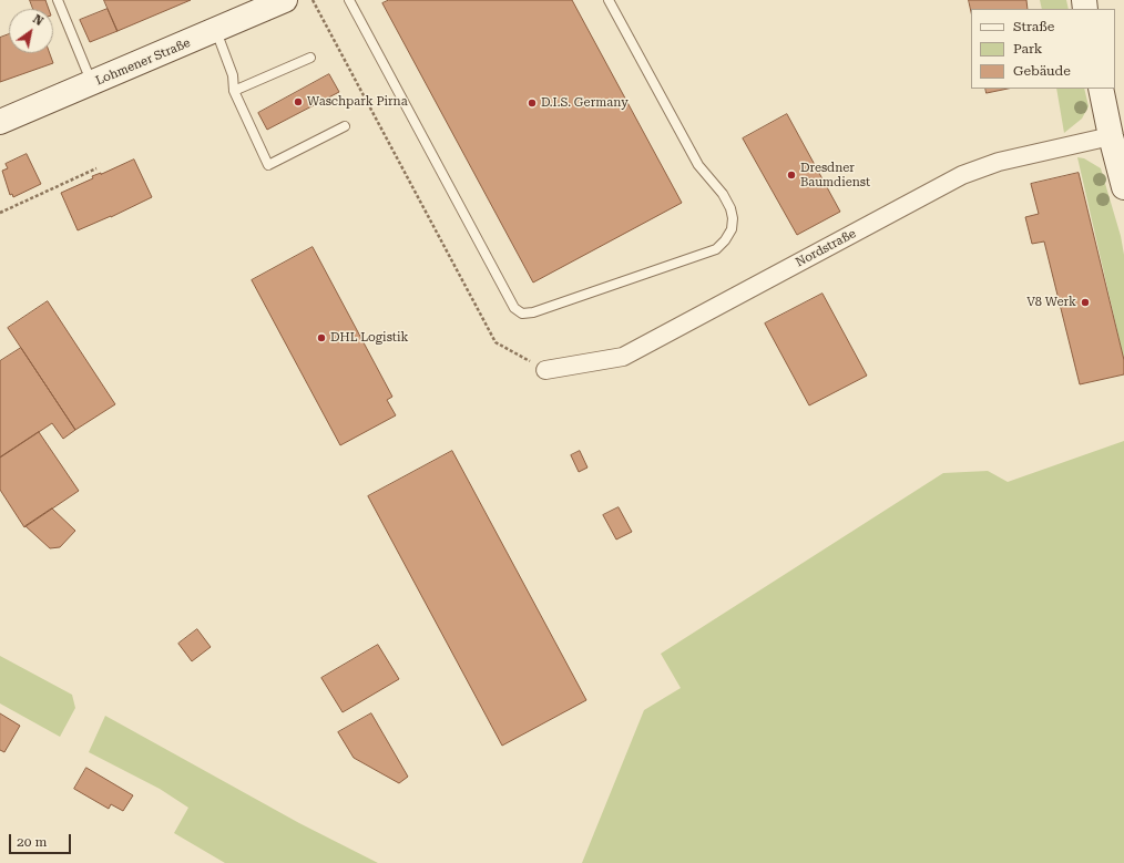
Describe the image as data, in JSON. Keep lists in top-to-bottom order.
{
  "streets": {
    "main road": ["Lohmener Straße"],
    "street": ["Nordstraße"]
  },
  "places": [
    "Waschpark Pirna",
    "D.I.S. Germany",
    "Dresdner Baumdienst",
    "V8 Werk",
    "DHL Logistik"
  ],
  "legend": ["Straße", "Park", "Gebäude"],
  "scale_bar": "20 m",
  "north": "top right"
}
